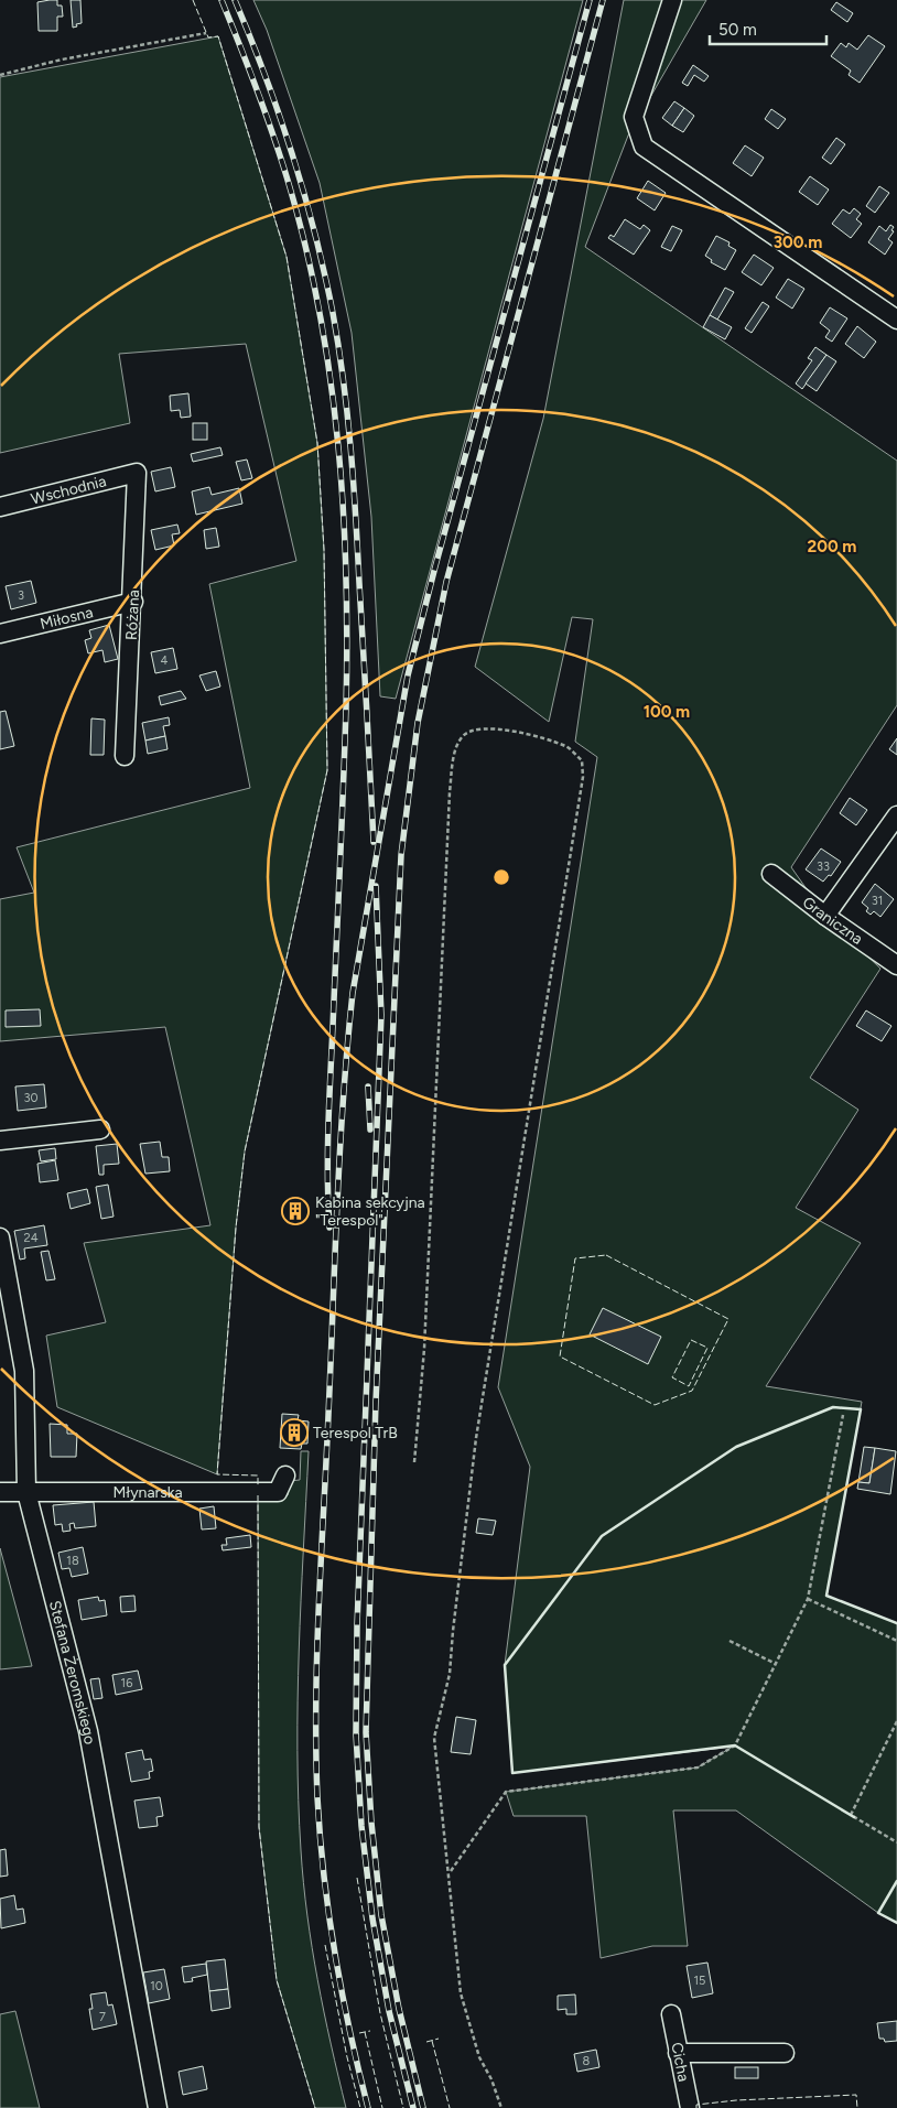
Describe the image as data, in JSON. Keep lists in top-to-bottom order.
{
  "streets": {
    "street": [
      "Wschodnia",
      "Różana",
      "Miłosna",
      "Graniczna",
      "Młynarska",
      "Stefana Żeromskiego",
      "Cicha"
    ]
  },
  "crossings": [
    ["Wschodnia", "Różana"],
    ["Różana", "Miłosna"],
    ["Młynarska", "Stefana Żeromskiego"]
  ],
  "places": {
    "building": ["Kabina sekcyjna \"Terespol\"", "Terespol TrB"]
  },
  "house_numbers": [
    "3",
    "4",
    "33",
    "31",
    "30",
    "24",
    "18",
    "16",
    "15",
    "10",
    "7",
    "8"
  ],
  "scale_bar": "50 m",
  "rings": ["300 m", "200 m", "100 m"]
}
